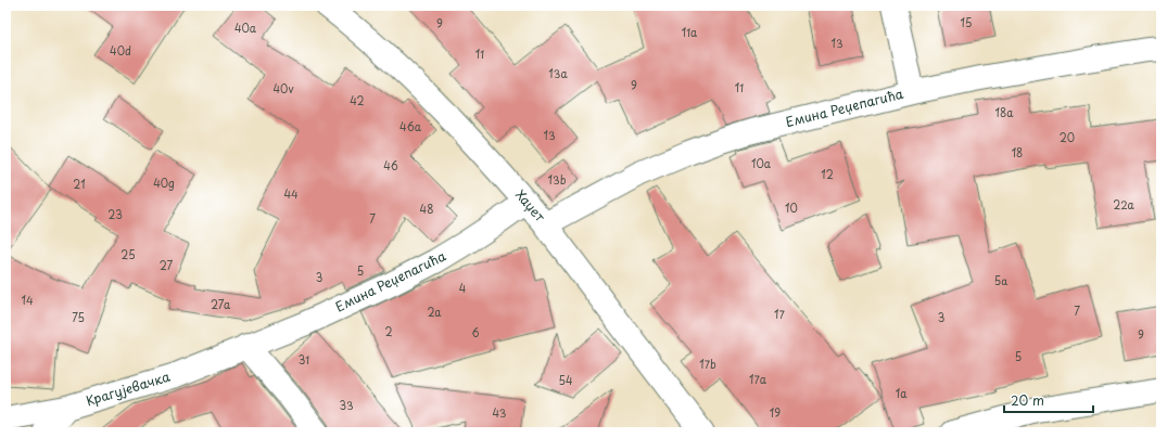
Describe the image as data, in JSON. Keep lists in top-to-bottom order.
{
  "streets": {
    "street": ["Емина Реџепагића", "Хаџет", "Крагујевачка"]
  },
  "crossings": [
    ["Емина Реџепагића", "Хаџет"],
    ["Емина Реџепагића", "Крагујевачка"]
  ],
  "house_numbers": [
    "15",
    "9",
    "40a",
    "11a",
    "13",
    "40d",
    "11",
    "13a",
    "9",
    "11",
    "40v",
    "42",
    "18a",
    "46a",
    "13",
    "20",
    "18",
    "10a",
    "46",
    "12",
    "13b",
    "40g",
    "21",
    "44",
    "22a",
    "10",
    "48",
    "23",
    "7",
    "25",
    "27",
    "5",
    "3",
    "5a",
    "4",
    "14",
    "27a",
    "7",
    "2a",
    "17",
    "75",
    "3",
    "2",
    "6",
    "9",
    "5",
    "31",
    "17b",
    "17a",
    "54",
    "1a",
    "33",
    "43",
    "19"
  ],
  "scale_bar": "20 m"
}
